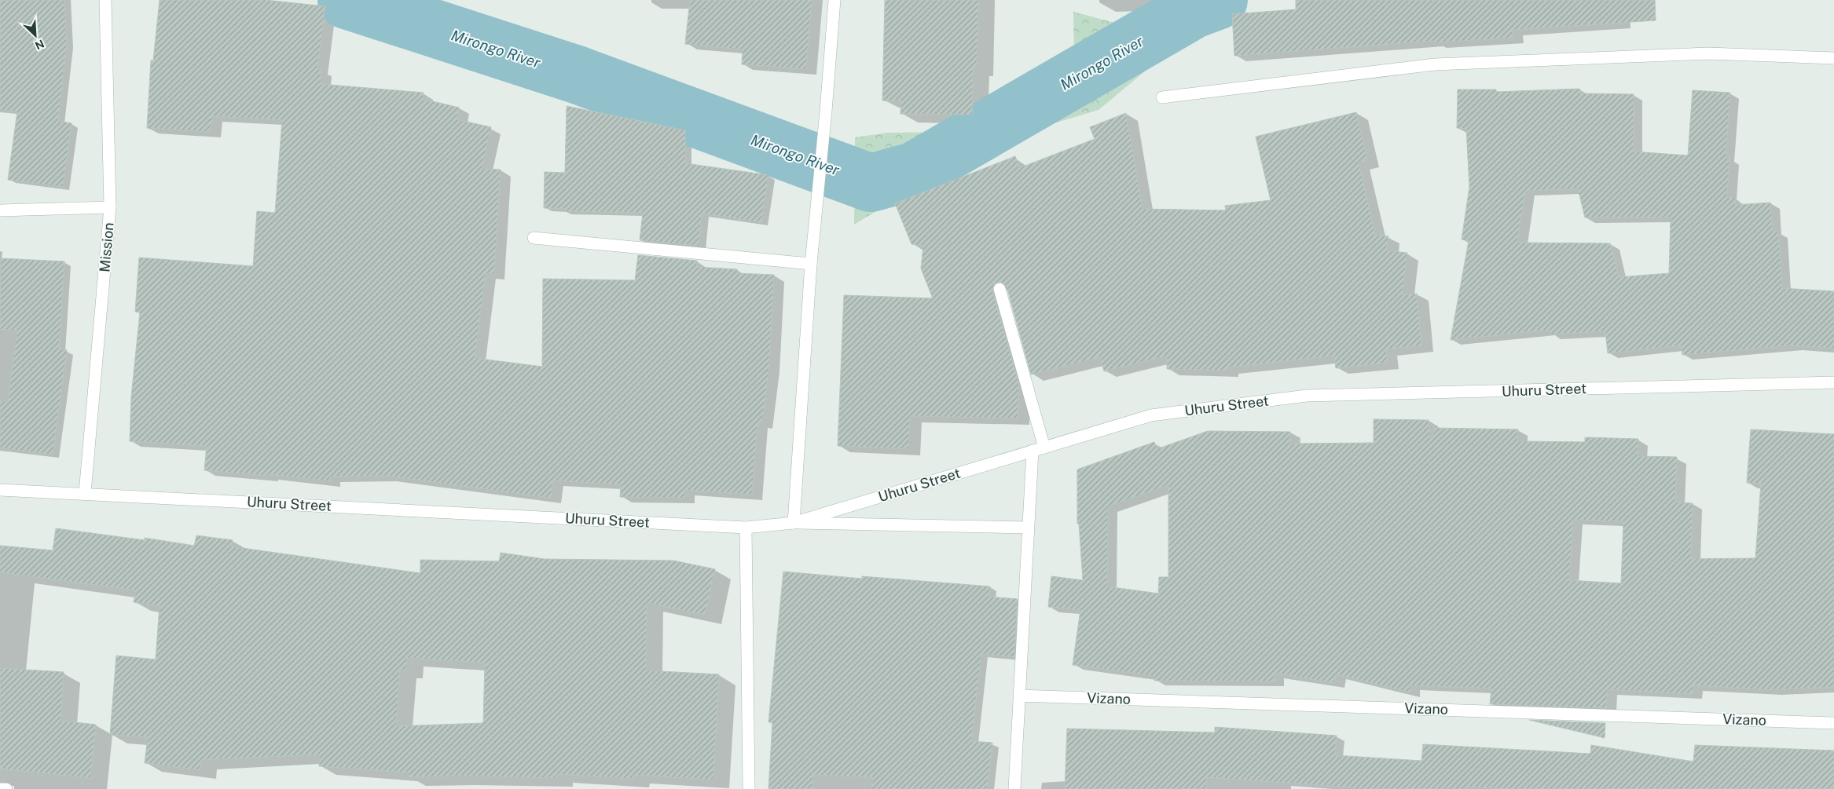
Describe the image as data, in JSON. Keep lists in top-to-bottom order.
{
  "streets": {
    "street": ["Mission", "Uhuru Street", "Vizano"]
  },
  "crossings": [
    ["Mission", "Uhuru Street"]
  ],
  "water": ["Mirongo River"],
  "north": "bottom right"
}
